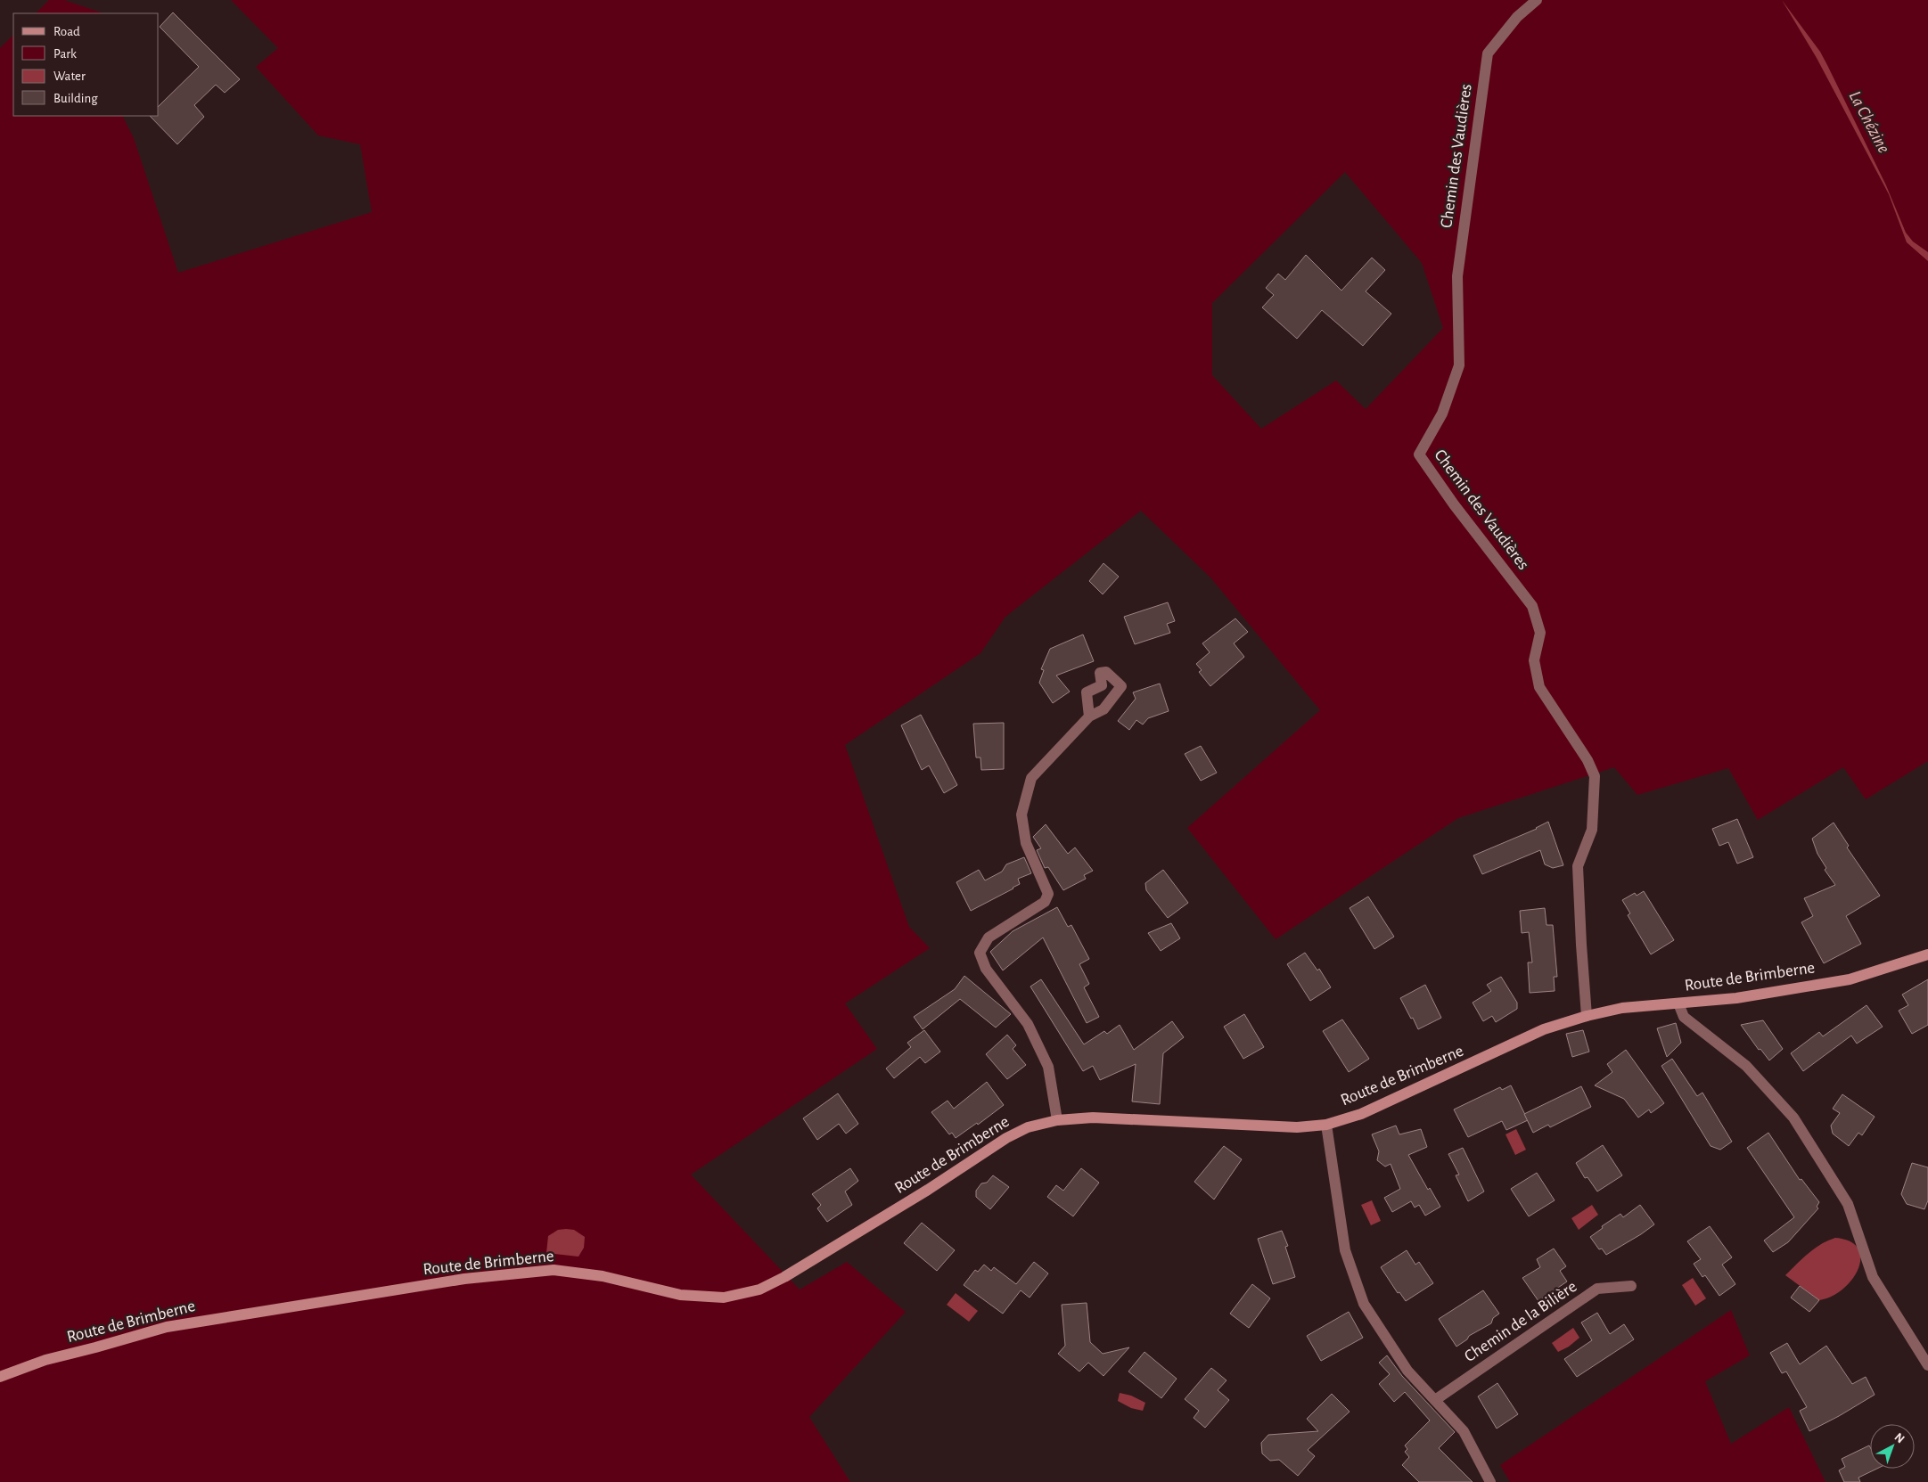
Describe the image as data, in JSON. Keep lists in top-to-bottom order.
{
  "streets": {
    "street": ["Chemin des Vaudières", "Route de Brimberne", "Chemin de la Bilière"]
  },
  "crossings": [
    ["Chemin des Vaudières", "Route de Brimberne"]
  ],
  "water": ["La Chézine"],
  "legend": [
    "Road",
    "Park",
    "Water",
    "Building"
  ],
  "north": "top right"
}
